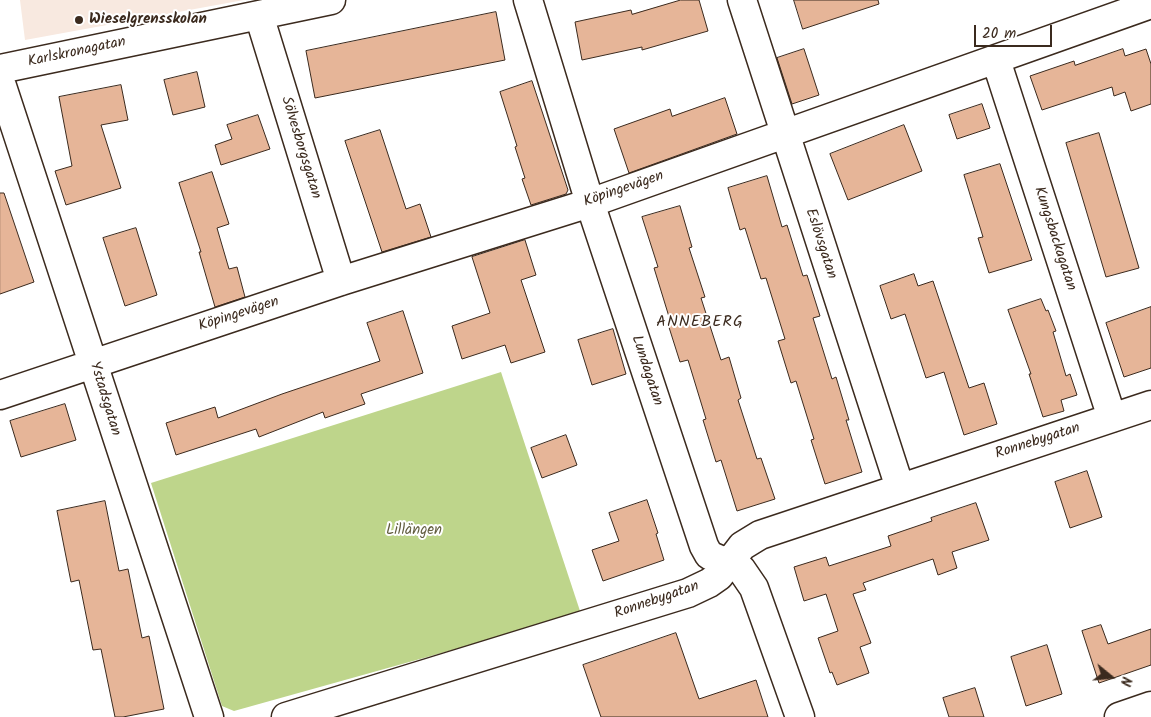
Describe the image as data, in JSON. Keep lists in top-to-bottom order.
{
  "streets": {
    "street": [
      "Karlskronagatan",
      "Sölvesborgsgatan",
      "Köpingevägen",
      "Kungsbackagatan",
      "Eslövsgatan",
      "Lundagatan",
      "Ystadsgatan",
      "Ronnebygatan"
    ]
  },
  "crossings": [
    ["Karlskronagatan", "Sölvesborgsgatan"],
    ["Sölvesborgsgatan", "Köpingevägen"],
    ["Köpingevägen", "Kungsbackagatan"],
    ["Köpingevägen", "Eslövsgatan"],
    ["Köpingevägen", "Lundagatan"],
    ["Köpingevägen", "Ystadsgatan"],
    ["Kungsbackagatan", "Ronnebygatan"],
    ["Eslövsgatan", "Ronnebygatan"],
    ["Lundagatan", "Ronnebygatan"]
  ],
  "districts": ["ANNEBERG"],
  "parks": ["Lillängen"],
  "places": ["Wieselgrensskolan"],
  "scale_bar": "20 m",
  "north": "right"
}
